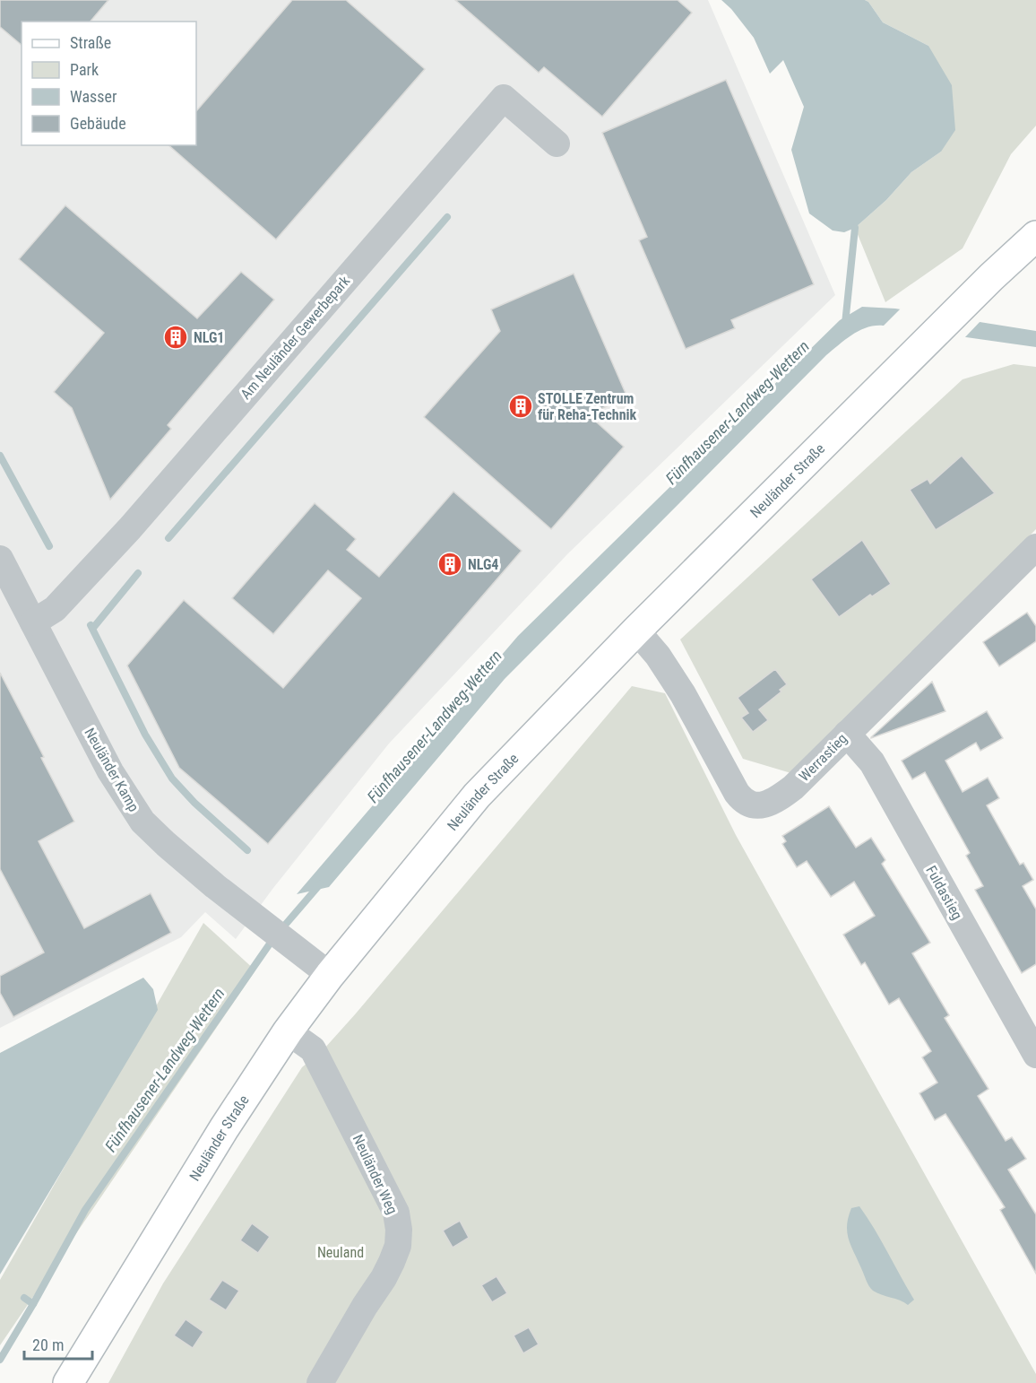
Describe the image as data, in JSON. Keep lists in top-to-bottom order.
{
  "streets": {
    "main road": ["Neuländer Straße"],
    "street": [
      "Am Neuländer Gewerbepark",
      "Werrastieg",
      "Neuländer Kamp",
      "Fuldastieg",
      "Neuländer Weg"
    ]
  },
  "crossings": [
    ["Am Neuländer Gewerbepark", "Neuländer Kamp"],
    ["Neuländer Straße", "Werrastieg"],
    ["Neuländer Straße", "Neuländer Kamp"],
    ["Neuländer Straße", "Neuländer Weg"],
    ["Werrastieg", "Fuldastieg"]
  ],
  "water": ["Fünfhausener-Landweg-Wettern"],
  "parks": ["Neuland"],
  "places": {
    "building": ["NLG1", "STOLLE Zentrum für Reha-Technik", "NLG4"]
  },
  "legend": [
    "Straße",
    "Park",
    "Wasser",
    "Gebäude"
  ],
  "scale_bar": "20 m"
}
